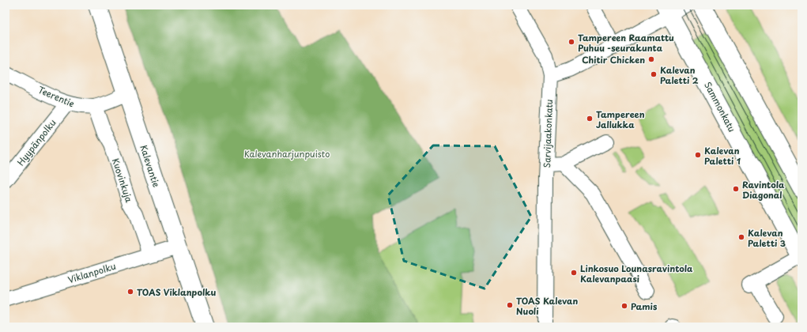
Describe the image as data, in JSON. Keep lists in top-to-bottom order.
{
  "streets": {
    "main road": ["Sammonkatu", "Kalevantie"],
    "street": [
      "Teerentie",
      "Sarvijaakonkatu",
      "Hyypänpolku",
      "Kuovinkuja",
      "Viklanpolku"
    ]
  },
  "crossings": [
    ["Teerentie", "Hyypänpolku"],
    ["Teerentie", "Kalevantie"],
    ["Teerentie", "Kuovinkuja"],
    ["Kalevantie", "Viklanpolku"],
    ["Kuovinkuja", "Viklanpolku"]
  ],
  "parks": ["Kalevanharjunpuisto"],
  "places": [
    "Tampereen Raamattu Puhuu -seurakunta",
    "Chitir Chicken",
    "Kalevan Paletti 2",
    "Tampereen Jallukka",
    "Kalevan Paletti 1",
    "Ravintola Diagonal",
    "Kalevan Paletti 3",
    "Linkosuo Lounasravintola Kalevanpaasi",
    "TOAS Viklanpolku",
    "TOAS Kalevan Nuoli",
    "Pamis"
  ]
}
